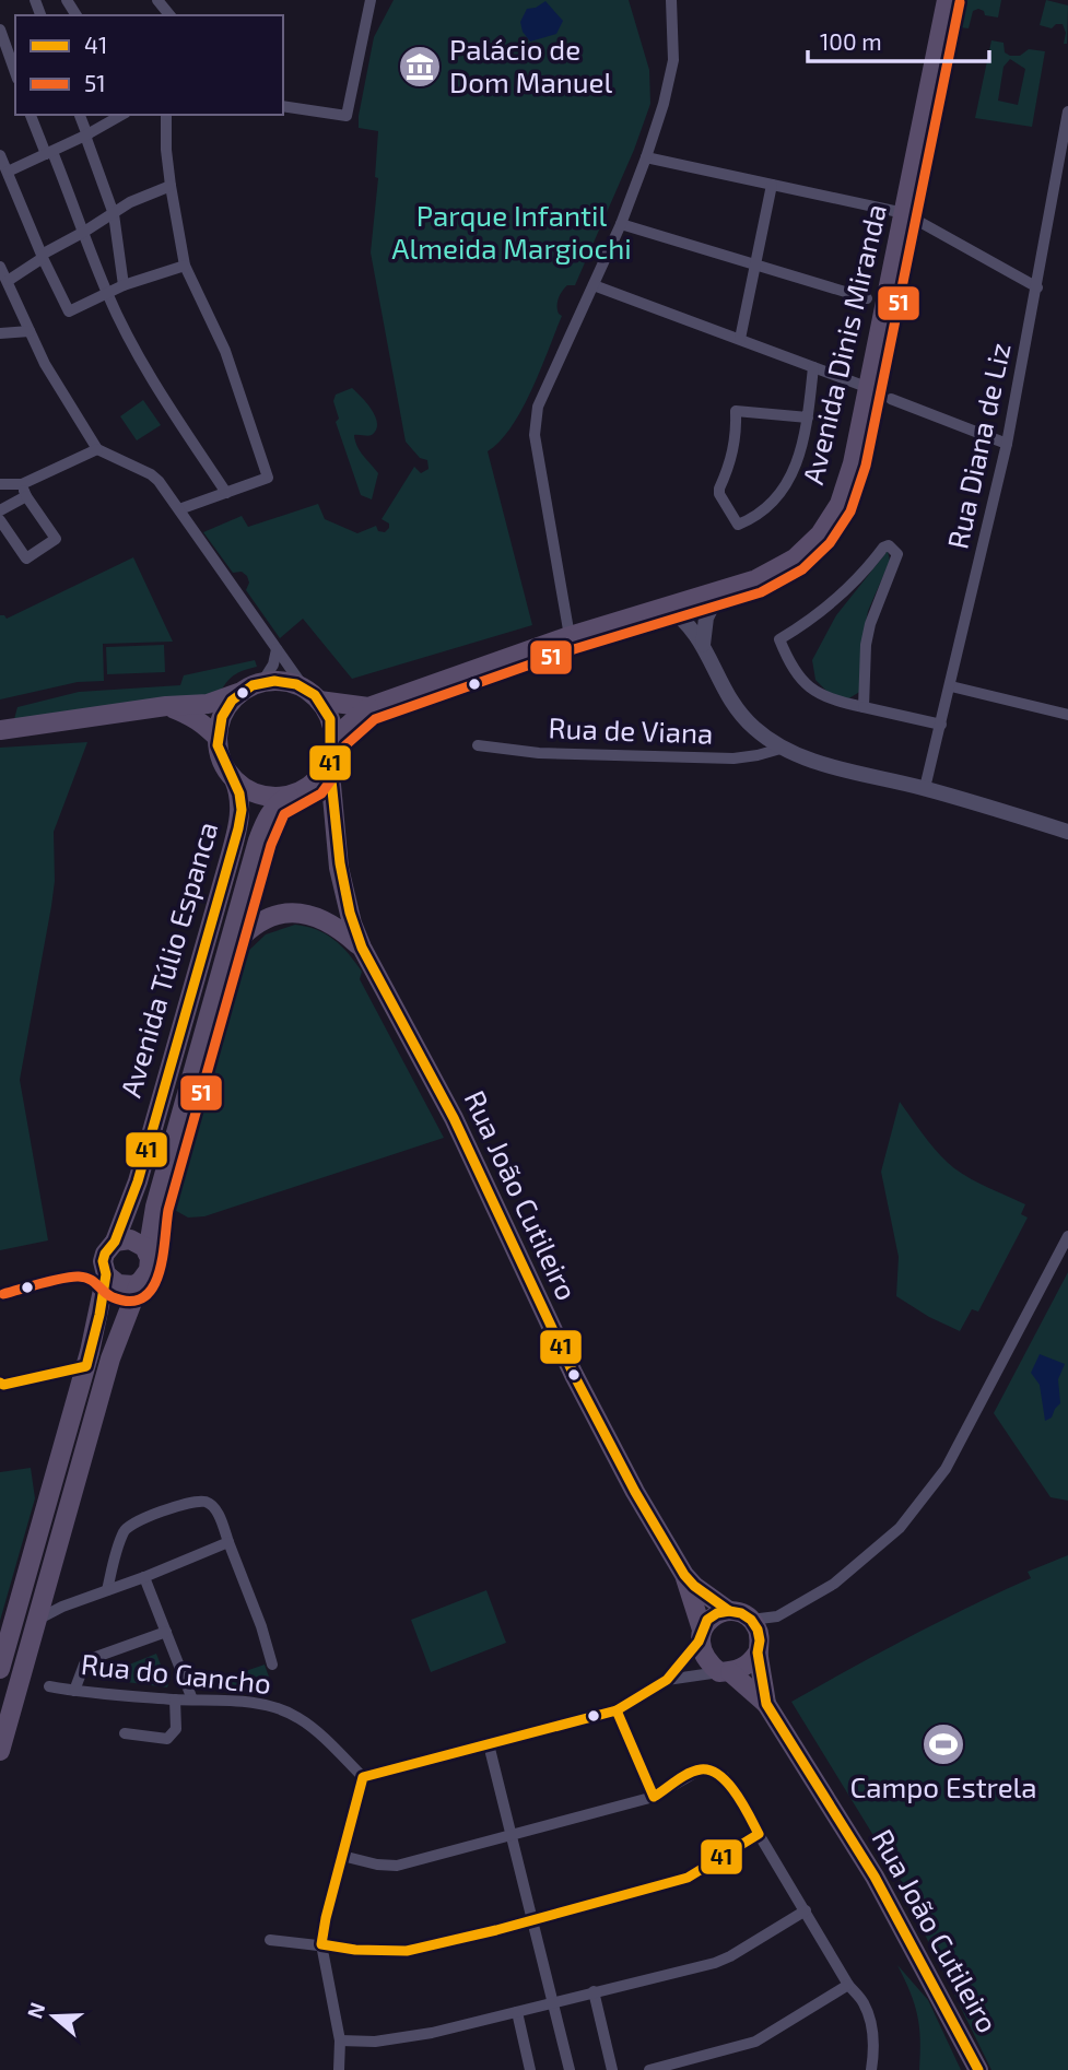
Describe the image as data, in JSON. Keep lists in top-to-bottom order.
{
  "streets": {
    "main road": ["Avenida Dinis Miranda", "Avenida Túlio Espanca", "Rua João Cutileiro"],
    "street": ["Rua Diana de Liz", "Rua de Viana", "Rua do Gancho"]
  },
  "crossings": [
    ["Avenida Dinis Miranda", "Avenida Túlio Espanca"],
    ["Avenida Dinis Miranda", "Rua João Cutileiro"],
    ["Avenida Túlio Espanca", "Rua João Cutileiro"]
  ],
  "parks": ["Parque Infantil Almeida Margiochi"],
  "places": {
    "museum": ["Palácio de Dom Manuel"],
    "sports": ["Campo Estrela"]
  },
  "lines": ["transit line 51", "transit line 41"],
  "legend": ["41", "51"],
  "scale_bar": "100 m",
  "north": "left"
}
